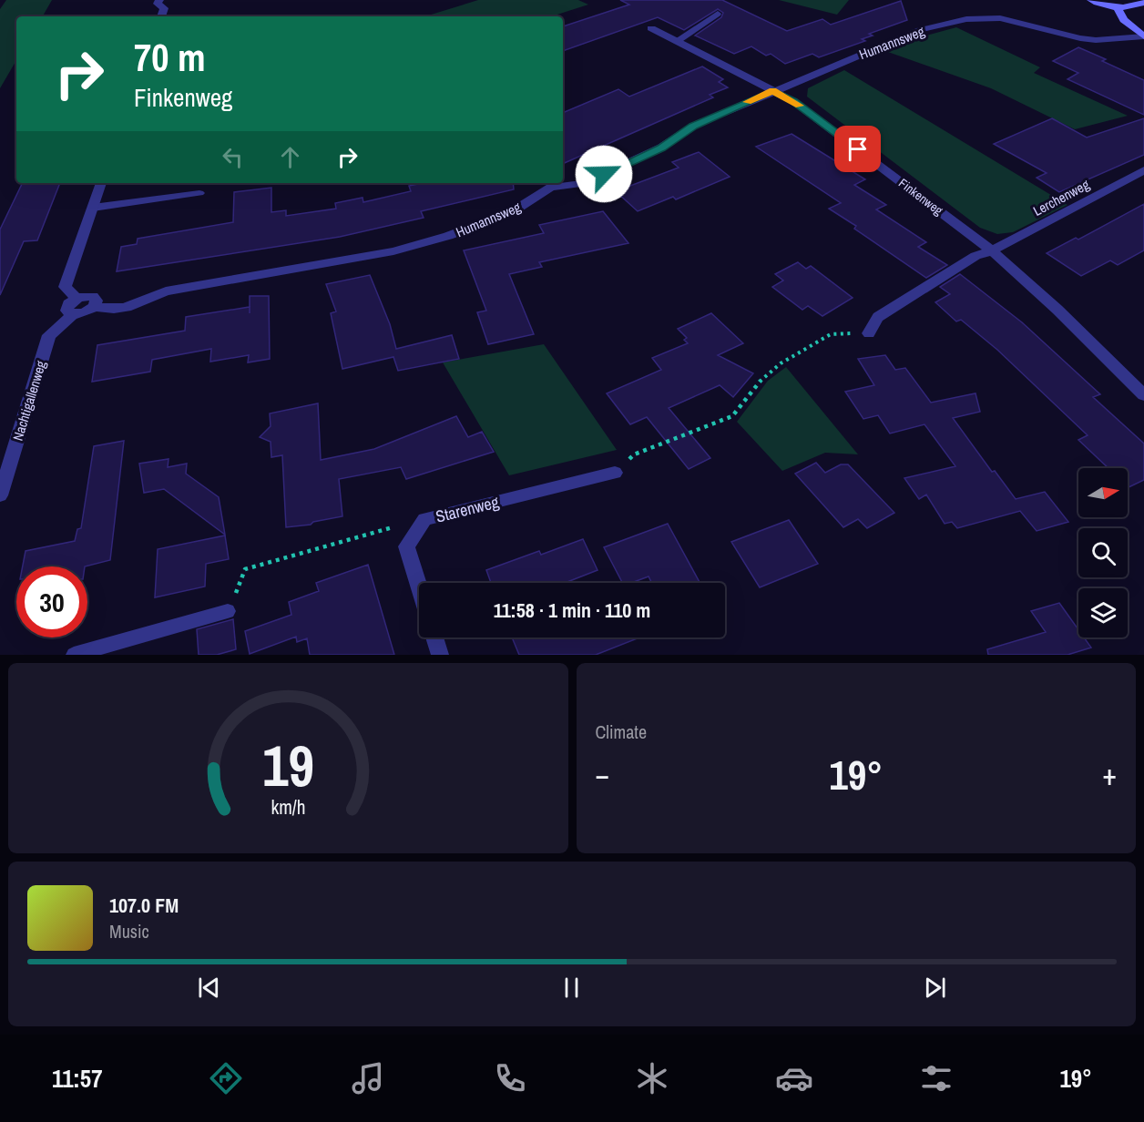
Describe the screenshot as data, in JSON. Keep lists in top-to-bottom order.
{
  "streets": {
    "street": [
      "Humannsweg",
      "Finkenweg",
      "Lerchenweg",
      "Nachtigallenweg",
      "Starenweg"
    ]
  },
  "crossings": [
    ["Humannsweg", "Finkenweg"],
    ["Humannsweg", "Nachtigallenweg"],
    ["Finkenweg", "Lerchenweg"]
  ],
  "north": "right",
  "page": {
    "turn": ["70 m", "Finkenweg"],
    "limit": "30",
    "trip": "11:58 · 1 min · 110 m",
    "tile": "Climate",
    "heat": ["−", "19°", "+"],
    "song": ["107.0 FM", "Music"],
    "tabs": ["11:57", "19°"],
    "gauge": ["19", "km/h"]
  }
}
